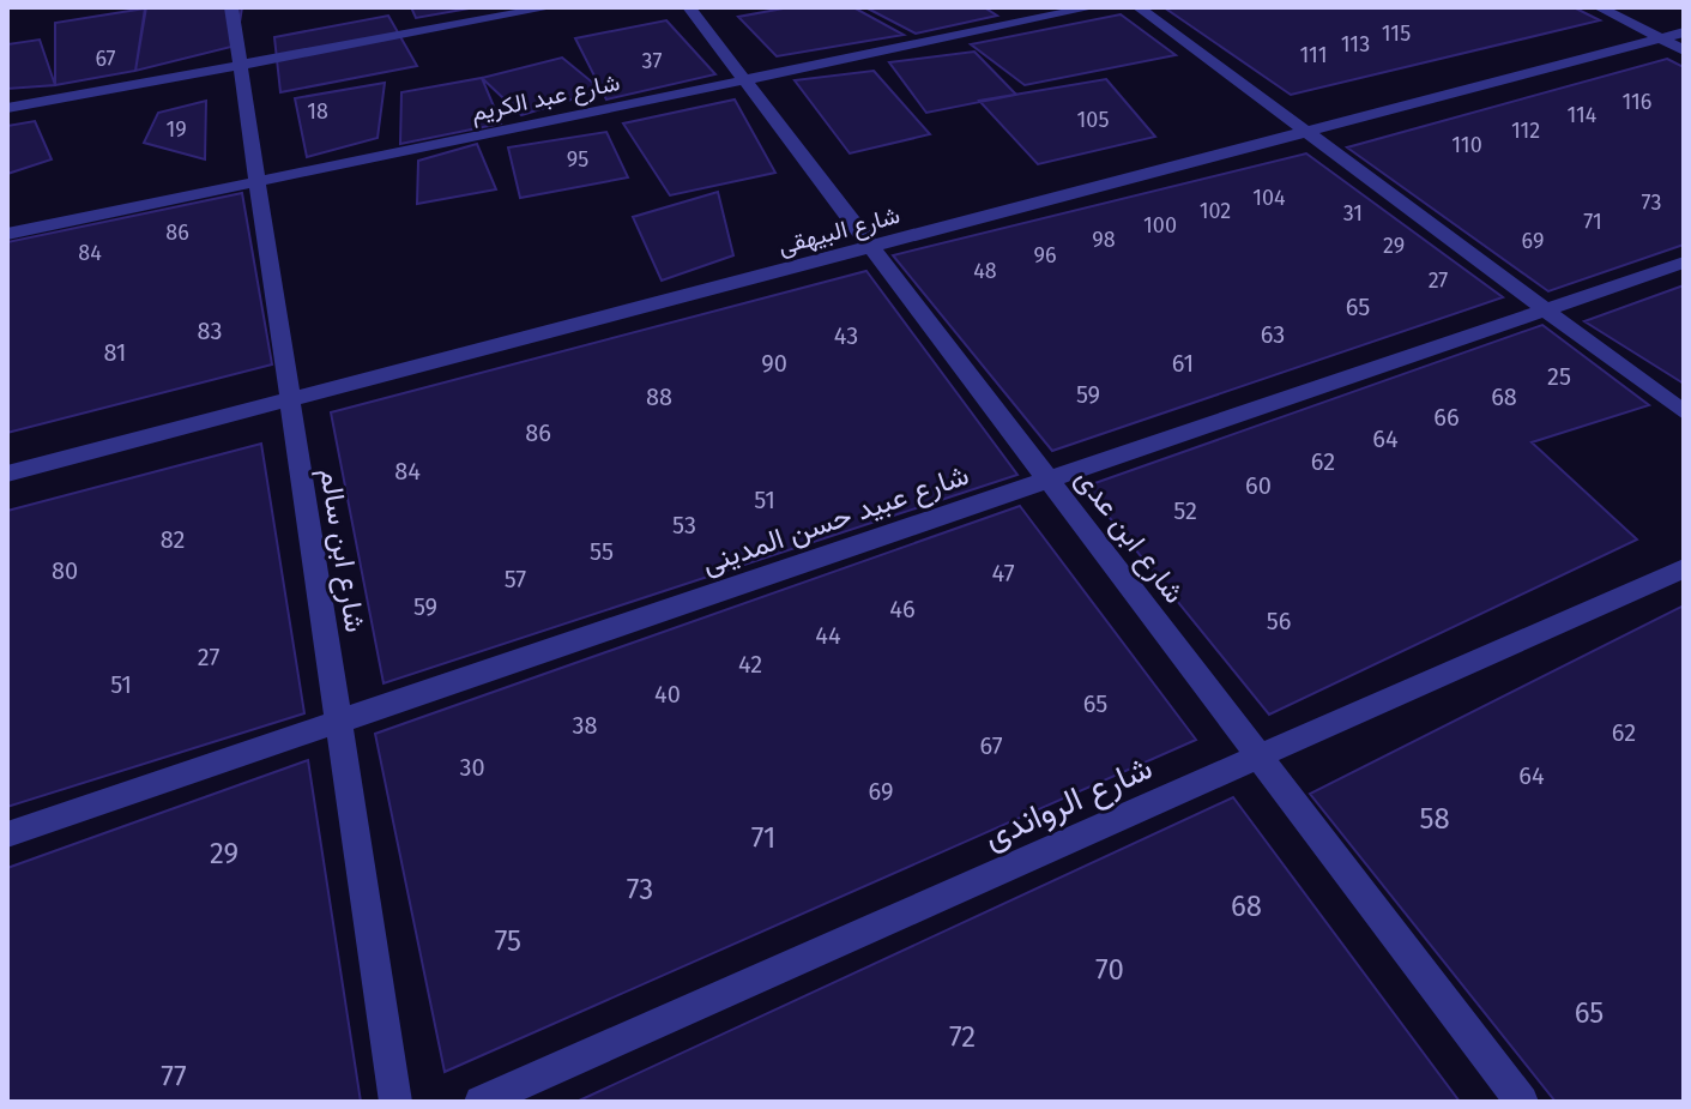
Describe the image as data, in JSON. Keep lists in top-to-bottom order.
{
  "streets": {
    "street": [
      "شارع عبد الكريم",
      "شارع البيهقى",
      "شارع عبيد حسن المدينى",
      "شارع ابن عدى",
      "شارع ابن سالم",
      "شارع الرواندى"
    ]
  },
  "crossings": [
    ["شارع عبد الكريم", "شارع ابن عدى"],
    ["شارع عبد الكريم", "شارع ابن سالم"],
    ["شارع البيهقى", "شارع ابن عدى"],
    ["شارع البيهقى", "شارع ابن سالم"],
    ["شارع عبيد حسن المدينى", "شارع ابن عدى"],
    ["شارع عبيد حسن المدينى", "شارع ابن سالم"],
    ["شارع ابن عدى", "شارع الرواندى"]
  ],
  "house_numbers": [
    "115",
    "113",
    "111",
    "67",
    "37",
    "116",
    "18",
    "114",
    "105",
    "19",
    "112",
    "110",
    "95",
    "104",
    "73",
    "102",
    "31",
    "71",
    "100",
    "86",
    "98",
    "69",
    "29",
    "84",
    "96",
    "48",
    "27",
    "65",
    "83",
    "63",
    "43",
    "81",
    "90",
    "61",
    "25",
    "59",
    "88",
    "68",
    "66",
    "86",
    "64",
    "62",
    "84",
    "60",
    "51",
    "52",
    "53",
    "82",
    "55",
    "80",
    "47",
    "57",
    "59",
    "46",
    "56",
    "44",
    "27",
    "42",
    "51",
    "40",
    "65",
    "38",
    "62",
    "67",
    "30",
    "64",
    "69",
    "58",
    "71",
    "29",
    "73",
    "68",
    "75",
    "70",
    "65",
    "72",
    "77"
  ]
}
